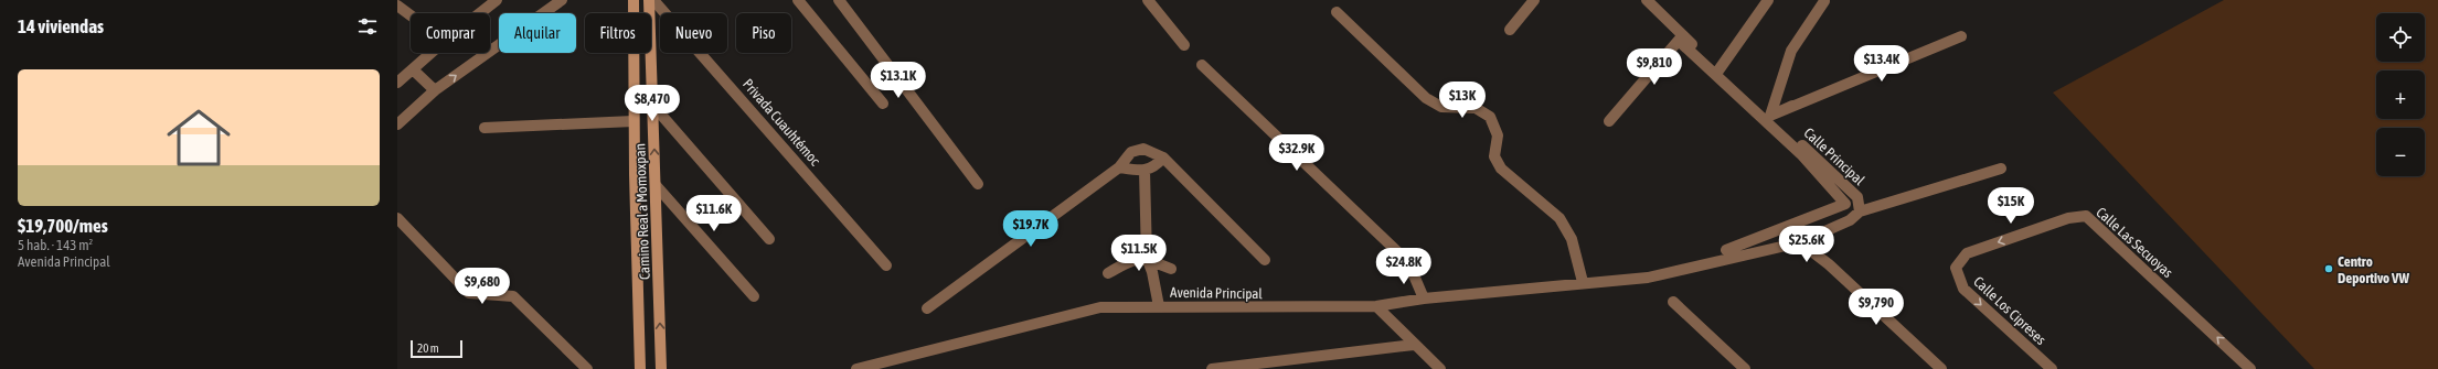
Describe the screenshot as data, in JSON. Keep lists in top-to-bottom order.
{
  "streets": {
    "street": [
      "Privada Cuauhtémoc",
      "Calle Principal",
      "Camino Real a Momoxpan",
      "Calle Las Secuoyas",
      "Avenida Principal",
      "Calle Los Cipreses"
    ]
  },
  "crossings": [
    ["Calle Las Secuoyas", "Calle Los Cipreses"]
  ],
  "one_way": ["Calle Las Secuoyas"],
  "places": ["Centro Deportivo VW"],
  "scale_bar": "20 m",
  "page": {
    "heading": "14 viviendas",
    "map_buttons": ["+", "−"],
    "chip": [
      "Comprar",
      "Alquilar",
      "Filtros",
      "Nuevo",
      "Piso"
    ],
    "price": [
      "$13.4K",
      "$9,810",
      "$13.1K",
      "$13K",
      "$8,470",
      "$32.9K",
      "$15K",
      "$11.6K",
      "$19.7K",
      "$25.6K",
      "$11.5K",
      "$24.8K",
      "$9,680",
      "$9,790"
    ],
    "list": [
      {
        "name": "$19,700/mes",
        "note": "5 hab. · 143 m² · Avenida Principal"
      }
    ],
    "scale": "20 m"
  }
}
